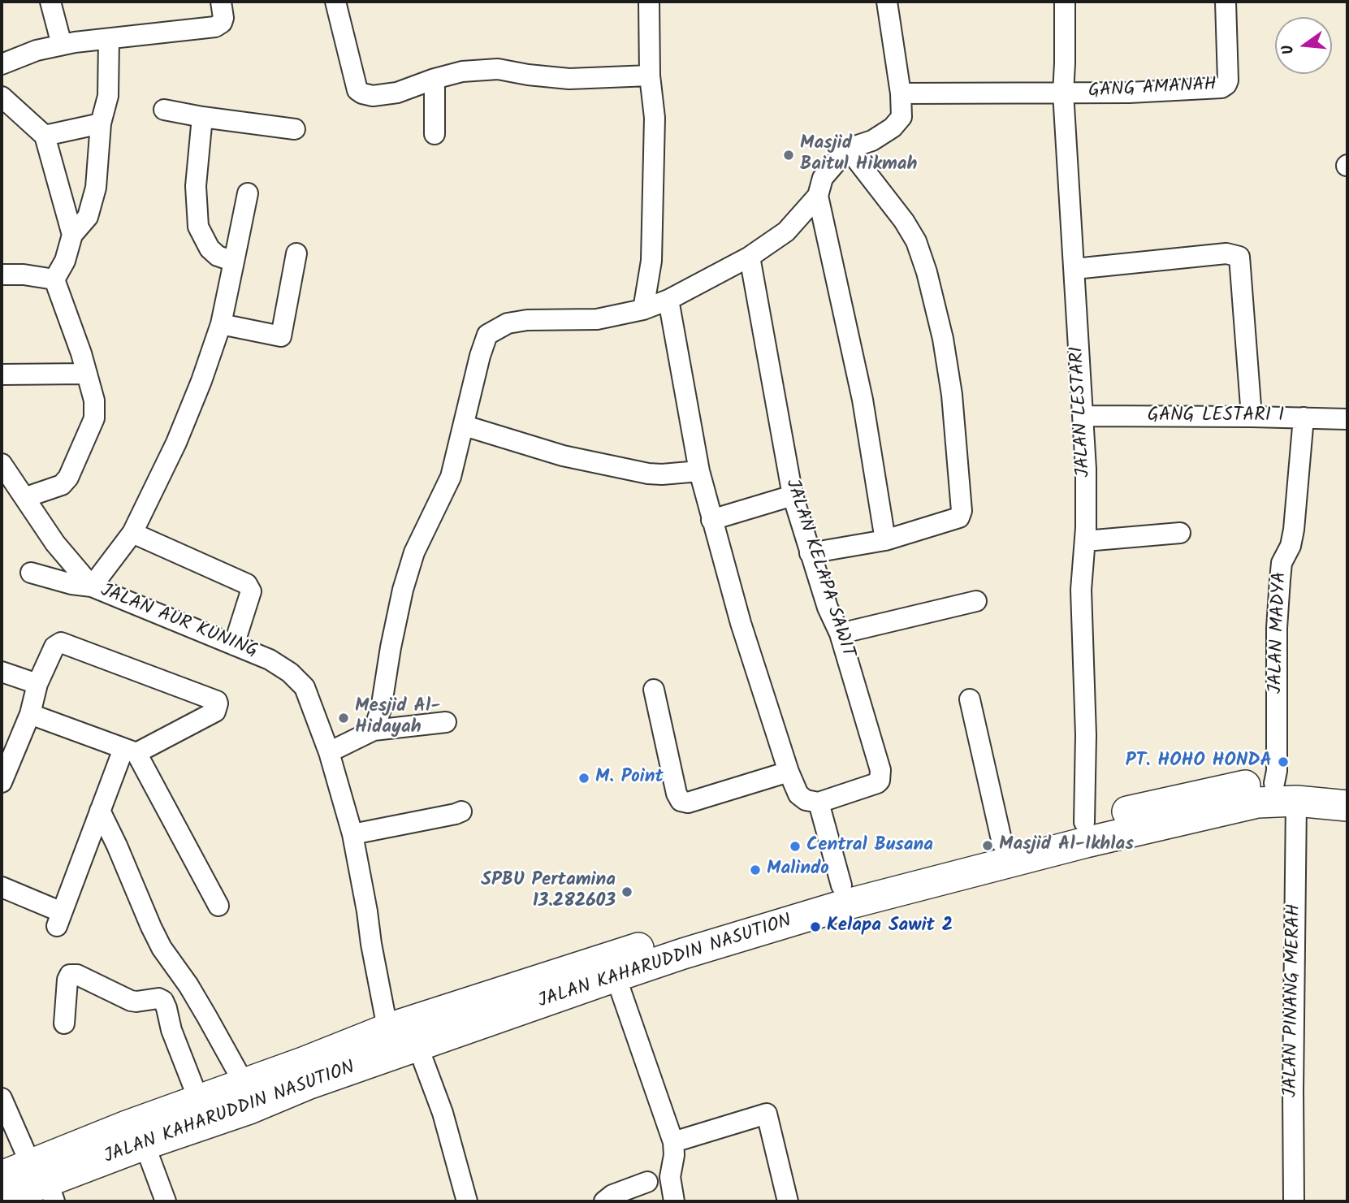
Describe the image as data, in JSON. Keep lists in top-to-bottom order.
{
  "streets": {
    "highway": ["JALAN KAHARUDDIN NASUTION"],
    "street": [
      "GANG AMANAH",
      "JALAN LESTARI",
      "GANG LESTARI I",
      "JALAN KELAPA SAWIT",
      "JALAN AUR KUNING",
      "JALAN MADYA",
      "JALAN PINANG MERAH"
    ]
  },
  "crossings": [
    ["GANG AMANAH", "JALAN LESTARI"],
    ["JALAN LESTARI", "GANG LESTARI I"],
    ["JALAN LESTARI", "JALAN KAHARUDDIN NASUTION"],
    ["GANG LESTARI I", "JALAN MADYA"],
    ["JALAN AUR KUNING", "JALAN KAHARUDDIN NASUTION"],
    ["JALAN MADYA", "JALAN KAHARUDDIN NASUTION"],
    ["JALAN MADYA", "JALAN PINANG MERAH"],
    ["JALAN KAHARUDDIN NASUTION", "JALAN PINANG MERAH"]
  ],
  "places": [
    "Masjid Baitul Hikmah",
    "Mesjid Al- Hidayah",
    "PT. HOHO HONDA",
    "M. Point",
    "Masjid Al-Ikhlas",
    "Central Busana",
    "Malindo",
    "SPBU Pertamina 13.282603",
    "Kelapa Sawit 2"
  ],
  "north": "left"
}
